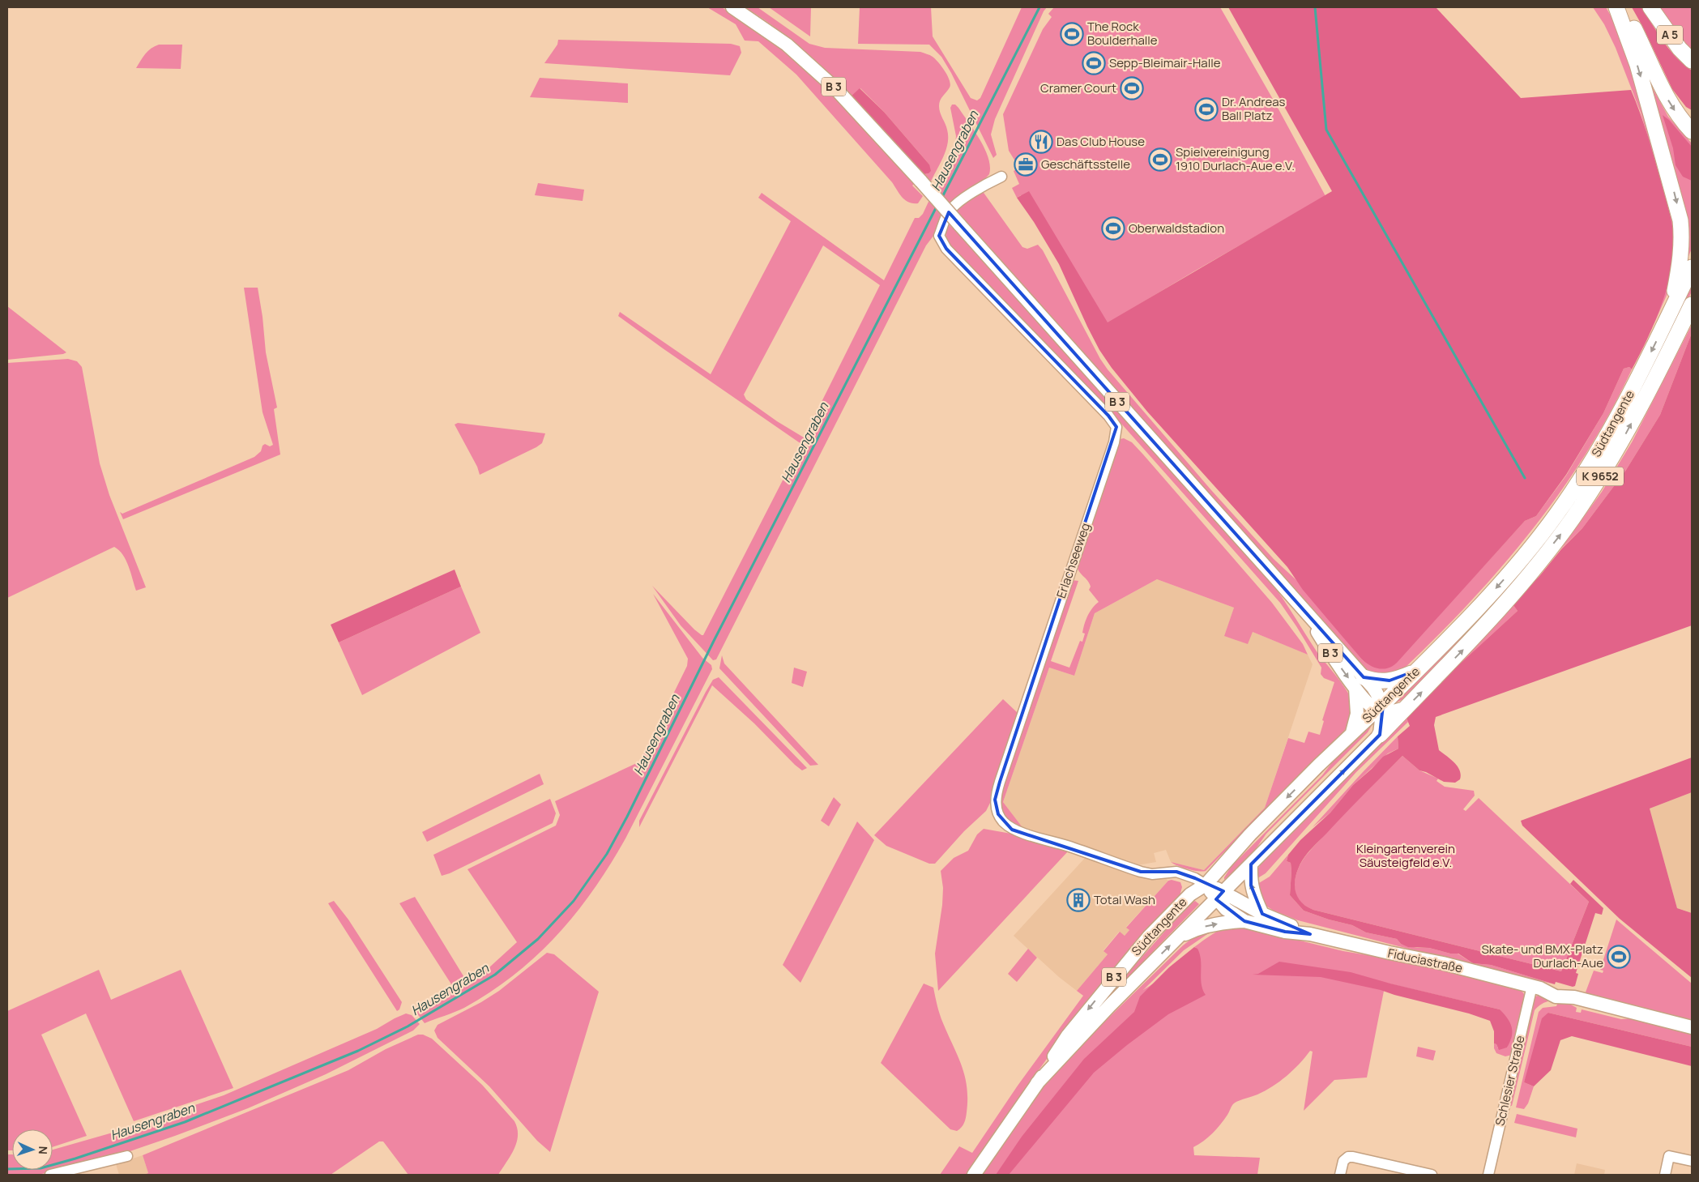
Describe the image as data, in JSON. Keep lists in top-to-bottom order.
{
  "streets": {
    "highway": [
      "A 5",
      "B 3",
      "Südtangente",
      "K 9652"
    ],
    "main road": ["Fiduciastraße"],
    "street": ["Erlachseeweg", "Schlesier Straße"]
  },
  "crossings": [
    ["B 3", "Südtangente"],
    ["Südtangente", "Erlachseeweg"],
    ["Südtangente", "Fiduciastraße"],
    ["Erlachseeweg", "Fiduciastraße"],
    ["Fiduciastraße", "Schlesier Straße"]
  ],
  "water": ["Hausengraben"],
  "parks": ["Kleingartenverein Säusteigfeld e.V."],
  "places": {
    "sports": [
      "The Rock Boulderhalle",
      "Sepp-Bleimair-Halle",
      "Cramer Court",
      "Dr. Andreas Ball Platz",
      "Spielvereinigung 1910 Durlach-Aue e.V.",
      "Oberwaldstadion",
      "Skate- und BMX-Platz Durlach-Aue"
    ],
    "restaurant": ["Das Club House"],
    "office": ["Geschäftsstelle"],
    "building": ["Total Wash"]
  },
  "north": "right"
}
